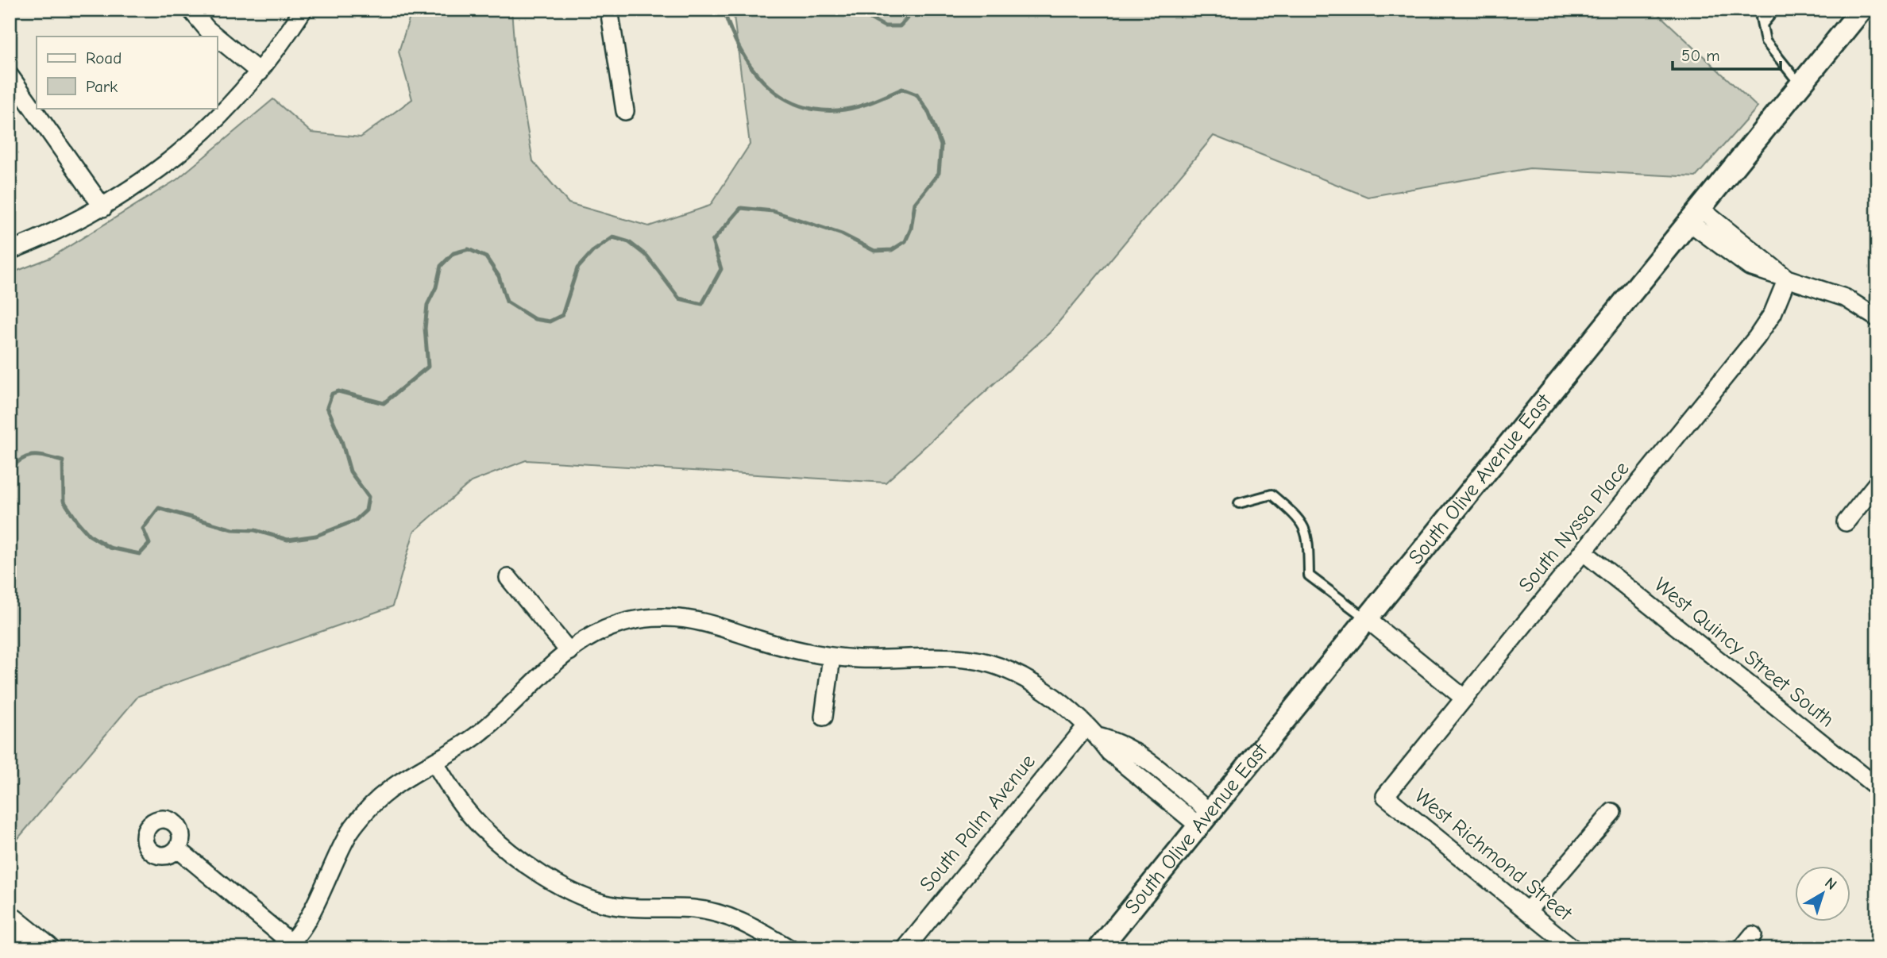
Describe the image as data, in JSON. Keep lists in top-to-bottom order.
{
  "streets": {
    "street": [
      "South Olive Avenue East",
      "South Nyssa Place",
      "West Quincy Street South",
      "South Palm Avenue",
      "West Richmond Street"
    ]
  },
  "crossings": [
    ["South Nyssa Place", "West Quincy Street South"],
    ["South Nyssa Place", "West Richmond Street"]
  ],
  "legend": ["Road", "Park"],
  "scale_bar": "50 m",
  "north": "top right"
}
